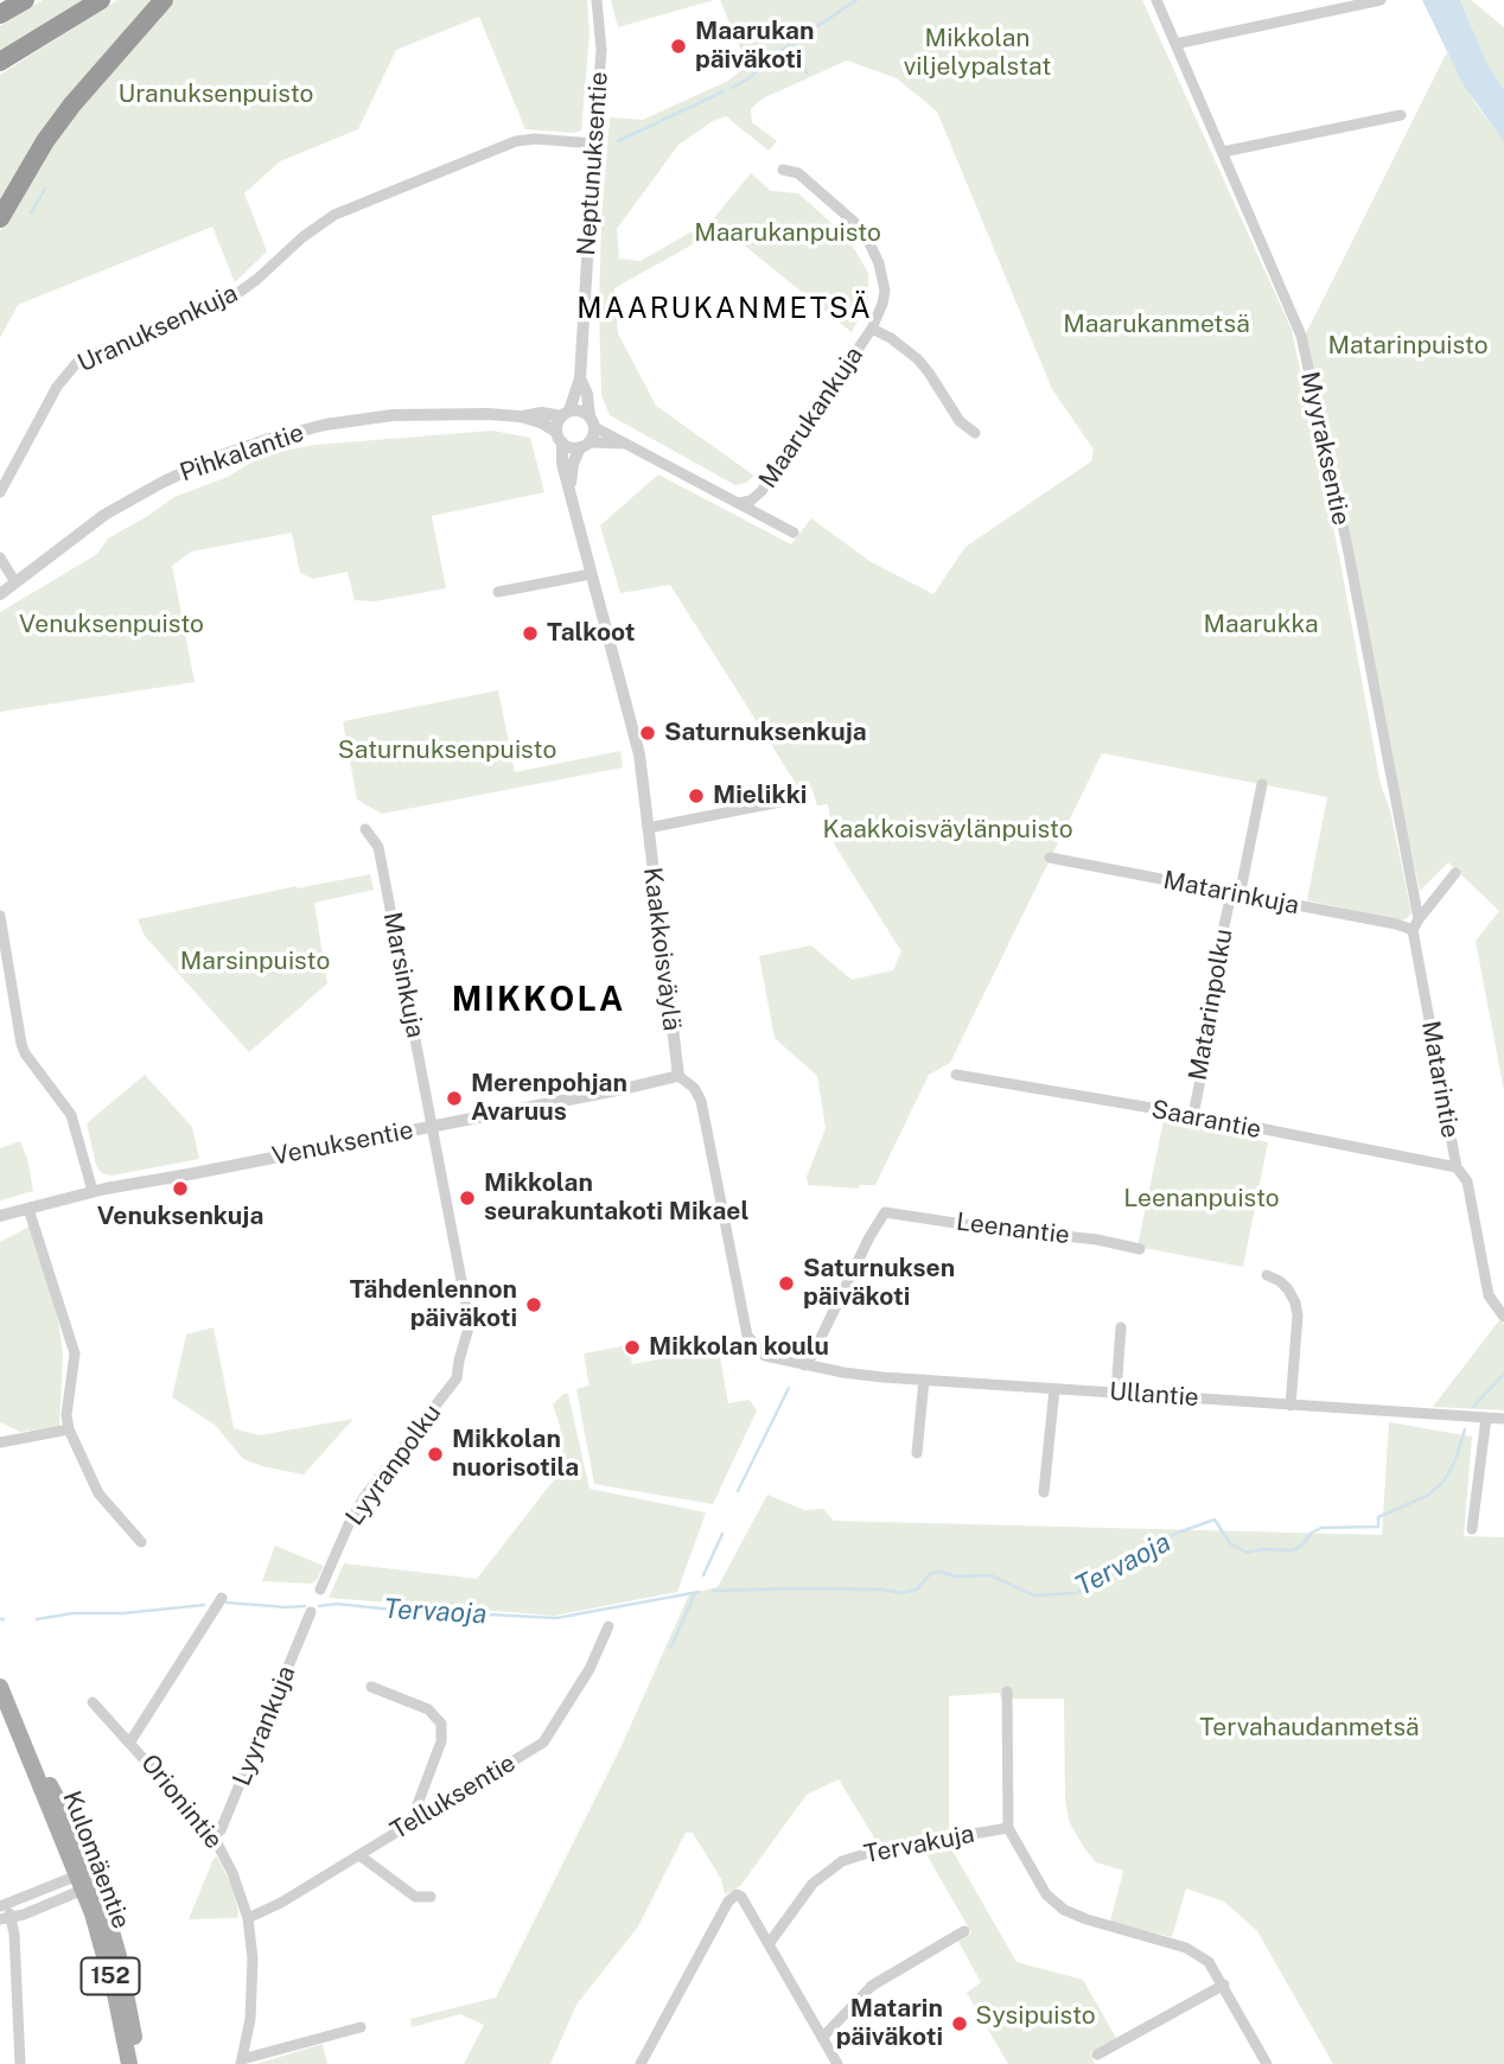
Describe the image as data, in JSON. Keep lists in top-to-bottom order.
{
  "streets": {
    "main road": ["Kulomäentie", "152"],
    "street": [
      "Neptunuksentie",
      "Uranuksenkuja",
      "Maarukankuja",
      "Myyraksentie",
      "Pihkalantie",
      "Matarinkuja",
      "Kaakkoisväylä",
      "Marsinkuja",
      "Matarinpolku",
      "Matarintie",
      "Saarantie",
      "Venuksentie",
      "Leenantie",
      "Ullantie",
      "Lyyranpolku",
      "Lyyrankuja",
      "Telluksentie",
      "Orionintie",
      "Tervakuja"
    ]
  },
  "crossings": [
    ["Neptunuksentie", "Uranuksenkuja"],
    ["Neptunuksentie", "Pihkalantie"],
    ["Neptunuksentie", "Kaakkoisväylä"],
    ["Myyraksentie", "Matarinkuja"],
    ["Myyraksentie", "Matarintie"],
    ["Pihkalantie", "Kaakkoisväylä"],
    ["Matarinkuja", "Matarinpolku"],
    ["Matarinkuja", "Matarintie"],
    ["Kaakkoisväylä", "Venuksentie"],
    ["Kaakkoisväylä", "Leenantie"],
    ["Kaakkoisväylä", "Ullantie"],
    ["Marsinkuja", "Venuksentie"],
    ["Marsinkuja", "Lyyranpolku"],
    ["Matarinpolku", "Saarantie"],
    ["Matarintie", "Saarantie"],
    ["Leenantie", "Ullantie"],
    ["Lyyrankuja", "Orionintie"],
    ["Telluksentie", "Orionintie"]
  ],
  "districts": ["MAARUKANMETSÄ", "MIKKOLA"],
  "water": ["Tervaoja"],
  "parks": [
    "Mikkolan viljelypalstat",
    "Uranuksenpuisto",
    "Maarukanpuisto",
    "Maarukanmetsä",
    "Matarinpuisto",
    "Venuksenpuisto",
    "Maarukka",
    "Saturnuksenpuisto",
    "Kaakkoisväylänpuisto",
    "Marsinpuisto",
    "Leenanpuisto",
    "Tervahaudanmetsä",
    "Sysipuisto"
  ],
  "places": [
    "Maarukan päiväkoti",
    "Talkoot",
    "Saturnuksenkuja",
    "Mielikki",
    "Merenpohjan Avaruus",
    "Venuksenkuja",
    "Mikkolan seurakuntakoti Mikael",
    "Saturnuksen päiväkoti",
    "Tähdenlennon päiväkoti",
    "Mikkolan koulu",
    "Mikkolan nuorisotila",
    "Matarin päiväkoti"
  ]
}
